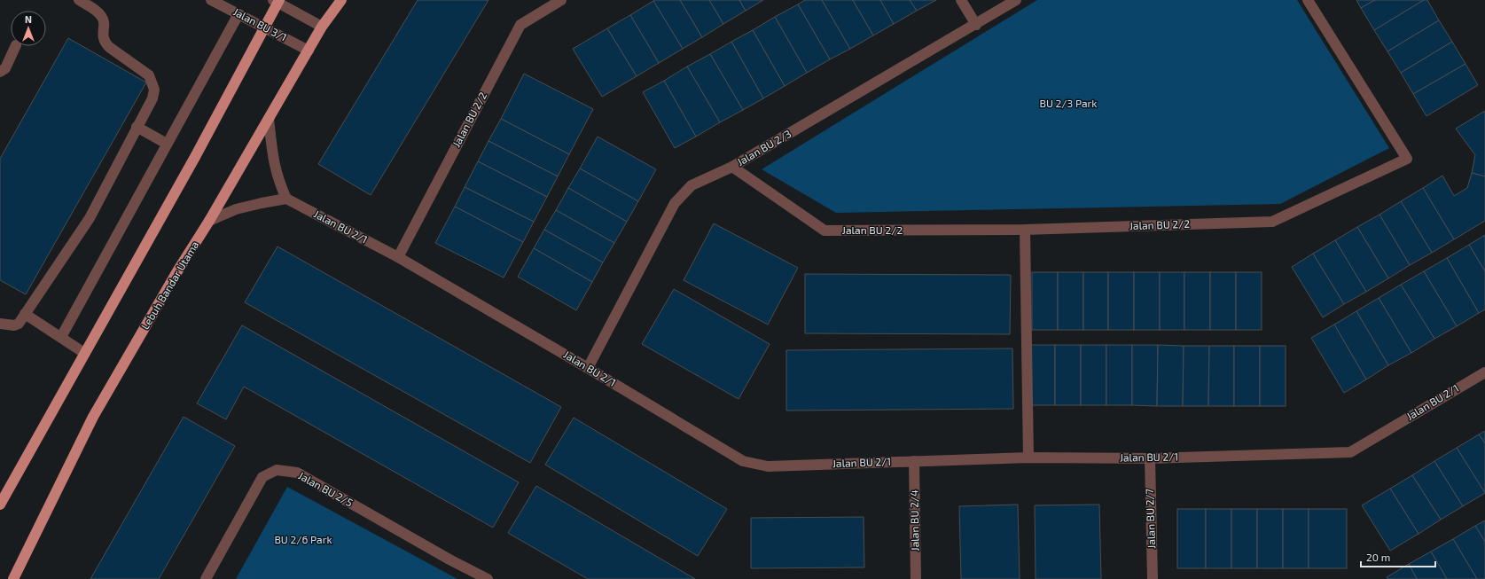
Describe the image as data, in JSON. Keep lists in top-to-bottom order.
{
  "streets": {
    "main road": ["Lebuh Bandar Utama"],
    "street": [
      "Jalan BU 3/1",
      "Jalan BU 2/2",
      "Jalan BU 2/3",
      "Jalan BU 2/1",
      "Jalan BU 2/5",
      "Jalan BU 2/7",
      "Jalan BU 2/4"
    ]
  },
  "crossings": [
    ["Jalan BU 3/1", "Lebuh Bandar Utama"],
    ["Jalan BU 2/2", "Jalan BU 2/3"],
    ["Jalan BU 2/2", "Jalan BU 2/1"],
    ["Jalan BU 2/3", "Jalan BU 2/1"],
    ["Jalan BU 2/1", "Jalan BU 2/7"],
    ["Jalan BU 2/1", "Jalan BU 2/4"]
  ],
  "parks": ["BU 2/3 Park", "BU 2/6 Park"],
  "scale_bar": "20 m",
  "north": "top"
}
